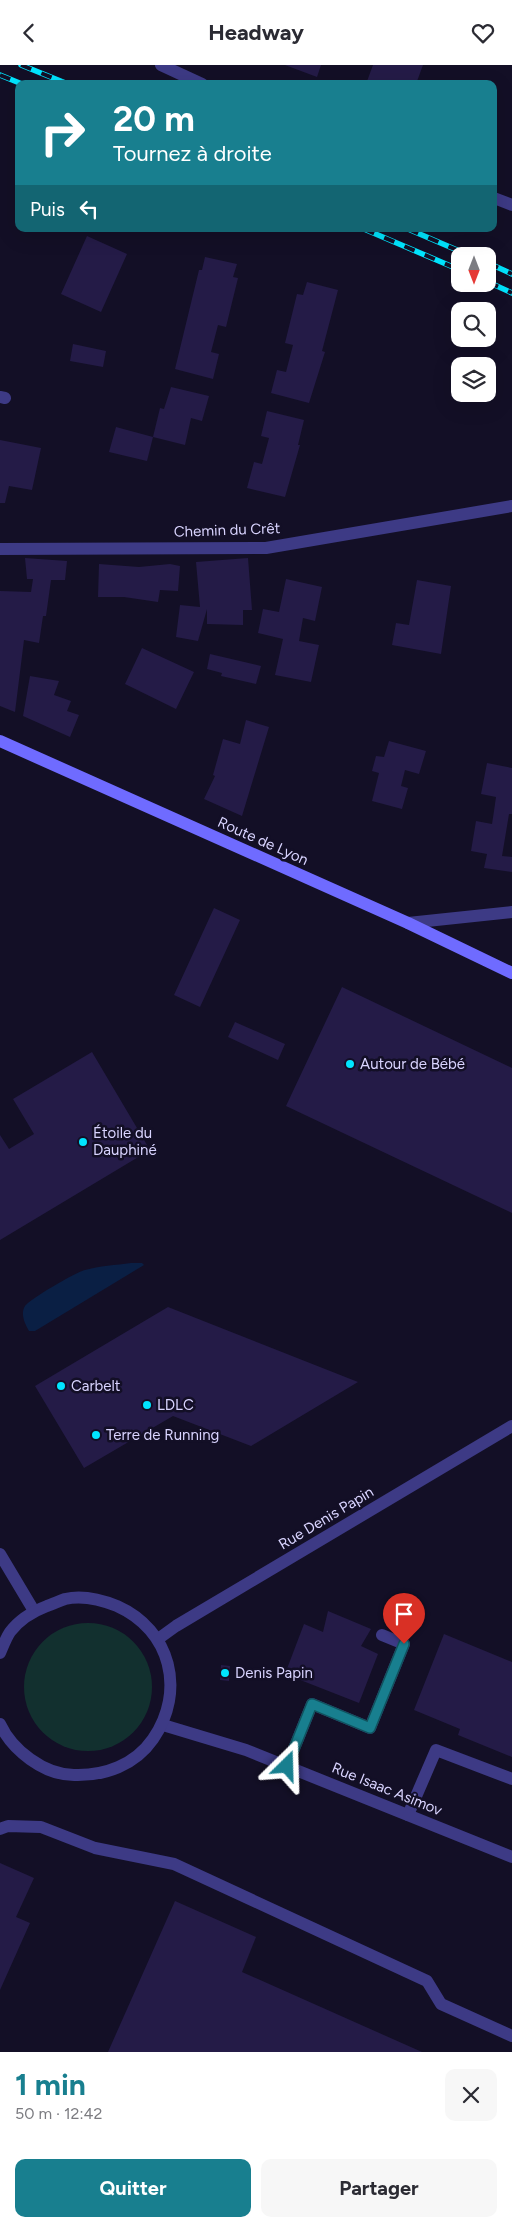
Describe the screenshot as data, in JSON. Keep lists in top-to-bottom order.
{
  "streets": {
    "main road": ["Route de Lyon"],
    "street": ["Chemin du Crêt", "Rue Denis Papin", "Rue Isaac Asimov"]
  },
  "places": [
    "Autour de Bébé",
    "Étoile du Dauphiné",
    "Carbelt",
    "LDLC",
    "Terre de Running",
    "Denis Papin"
  ],
  "north": "bottom",
  "page": {
    "header": "Headway",
    "turn": ["20 m", "Tournez à droite"],
    "then": "Puis",
    "heading": ["1 min", "50 m · 12:42"],
    "buttons": ["Quitter", "Partager"]
  }
}
